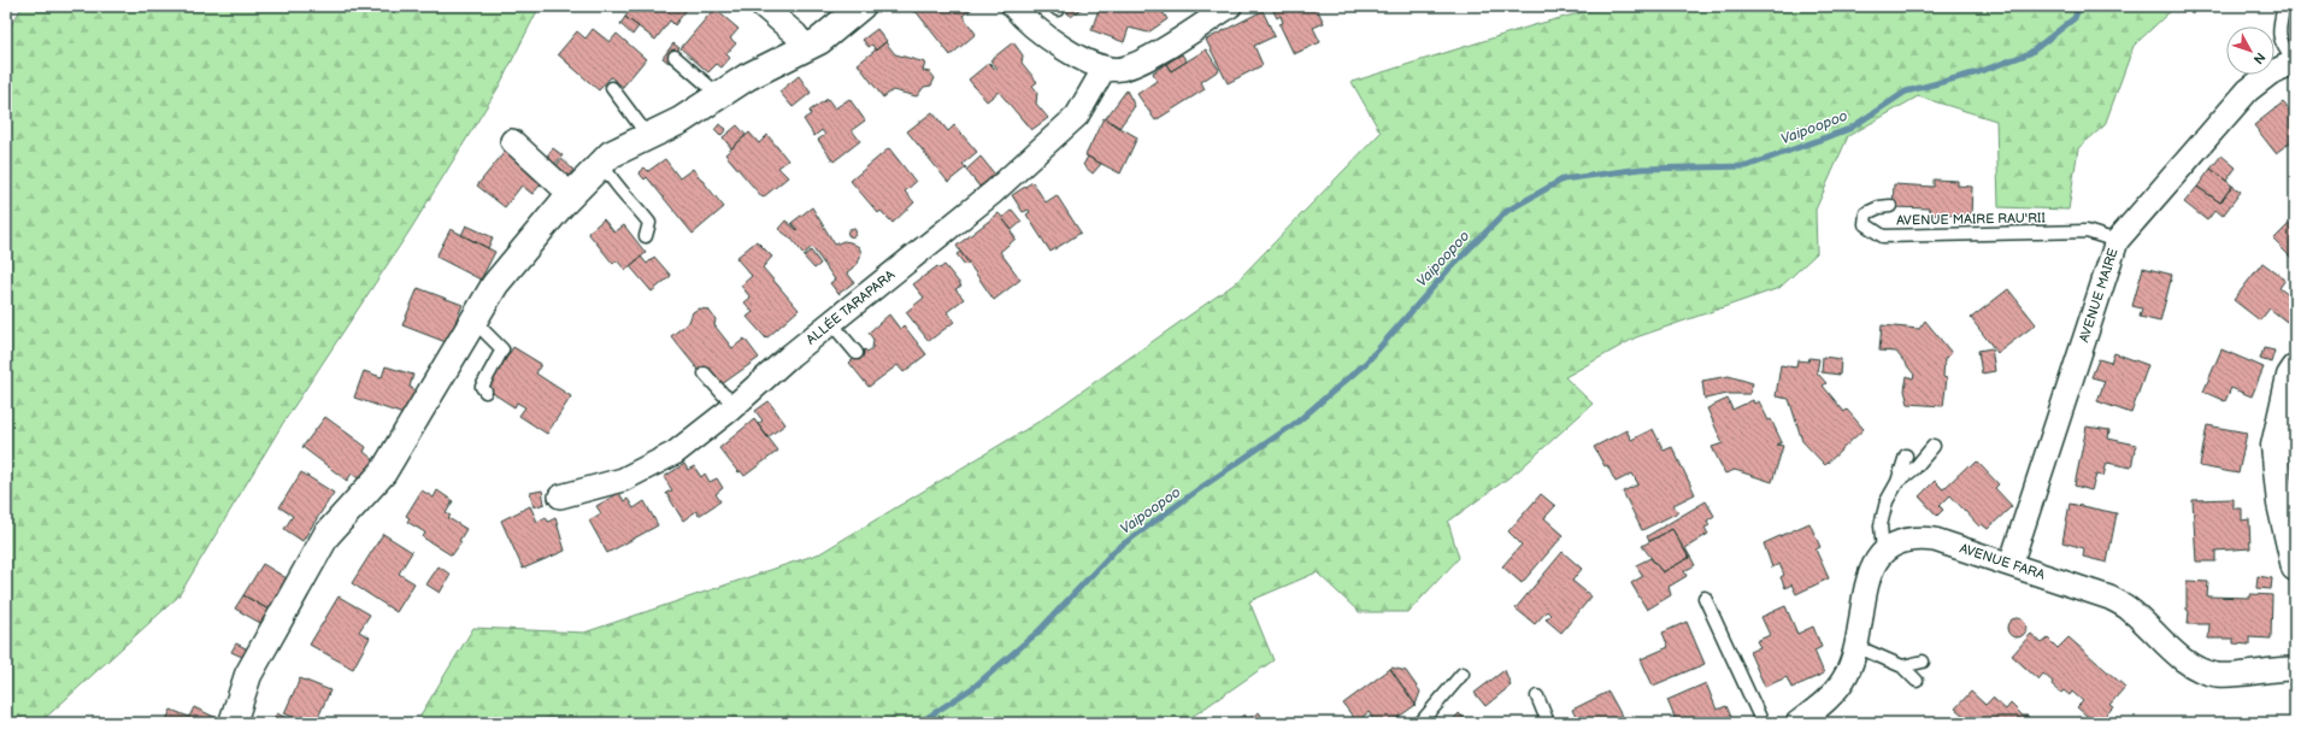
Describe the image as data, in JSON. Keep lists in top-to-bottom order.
{
  "streets": {
    "street": ["AVENUE MAIRE", "ALLÉE TARAPARA", "AVENUE FARA"],
    "lane": ["AVENUE MAIRE RAU'RII"]
  },
  "crossings": [
    ["AVENUE MAIRE RAU'RII", "AVENUE MAIRE"],
    ["AVENUE MAIRE", "AVENUE FARA"]
  ],
  "water": ["Vaipoopoo"],
  "north": "bottom right"
}
